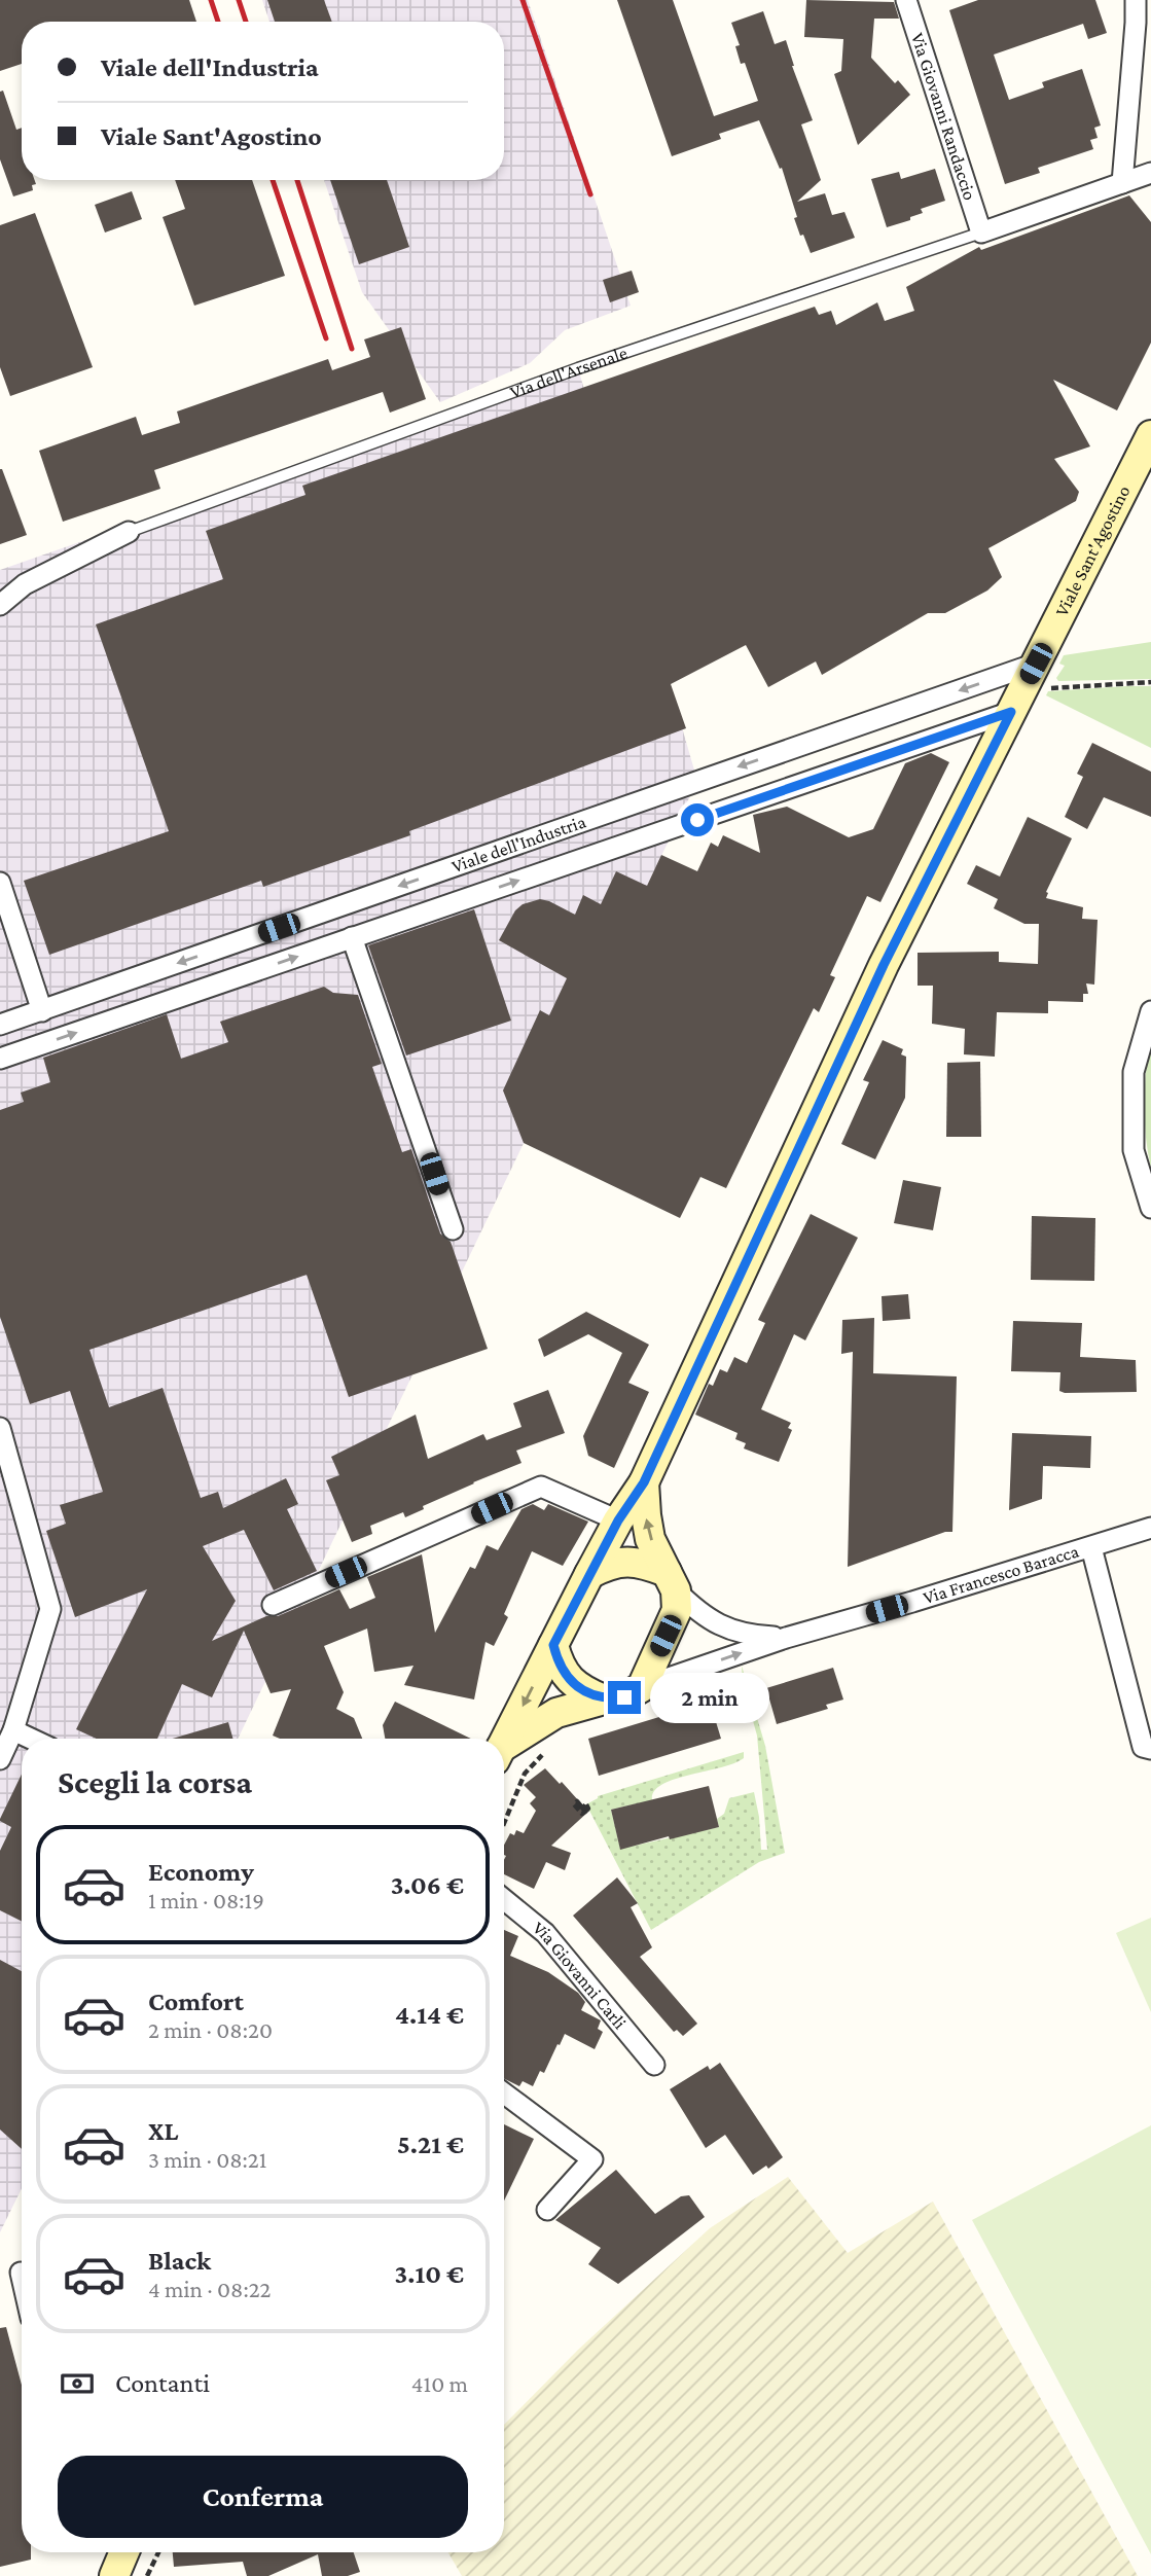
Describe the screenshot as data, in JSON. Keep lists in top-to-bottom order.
{
  "streets": {
    "main road": ["Viale Sant'Agostino"],
    "street": [
      "Via Giovanni Randaccio",
      "Via dell'Arsenale",
      "Viale dell'Industria",
      "Via Francesco Baracca",
      "Via Giovanni Carli"
    ]
  },
  "crossings": [
    ["Via Giovanni Randaccio", "Via dell'Arsenale"],
    ["Viale Sant'Agostino", "Viale dell'Industria"],
    ["Viale Sant'Agostino", "Via Francesco Baracca"]
  ],
  "page": {
    "banner": ["Viale dell'Industria", "Viale Sant'Agostino"],
    "bubble": "2 min",
    "heading": "Scegli la corsa",
    "list": [
      {
        "name": "Economy",
        "note": "1 min · 08:19",
        "value": "3.06 €"
      },
      {
        "name": "Comfort",
        "note": "2 min · 08:20",
        "value": "4.14 €"
      },
      {
        "name": "XL",
        "note": "3 min · 08:21",
        "value": "5.21 €"
      },
      {
        "name": "Black",
        "note": "4 min · 08:22",
        "value": "3.10 €"
      }
    ],
    "pay": ["Contanti", "410 m"],
    "buttons": "Conferma"
  }
}
